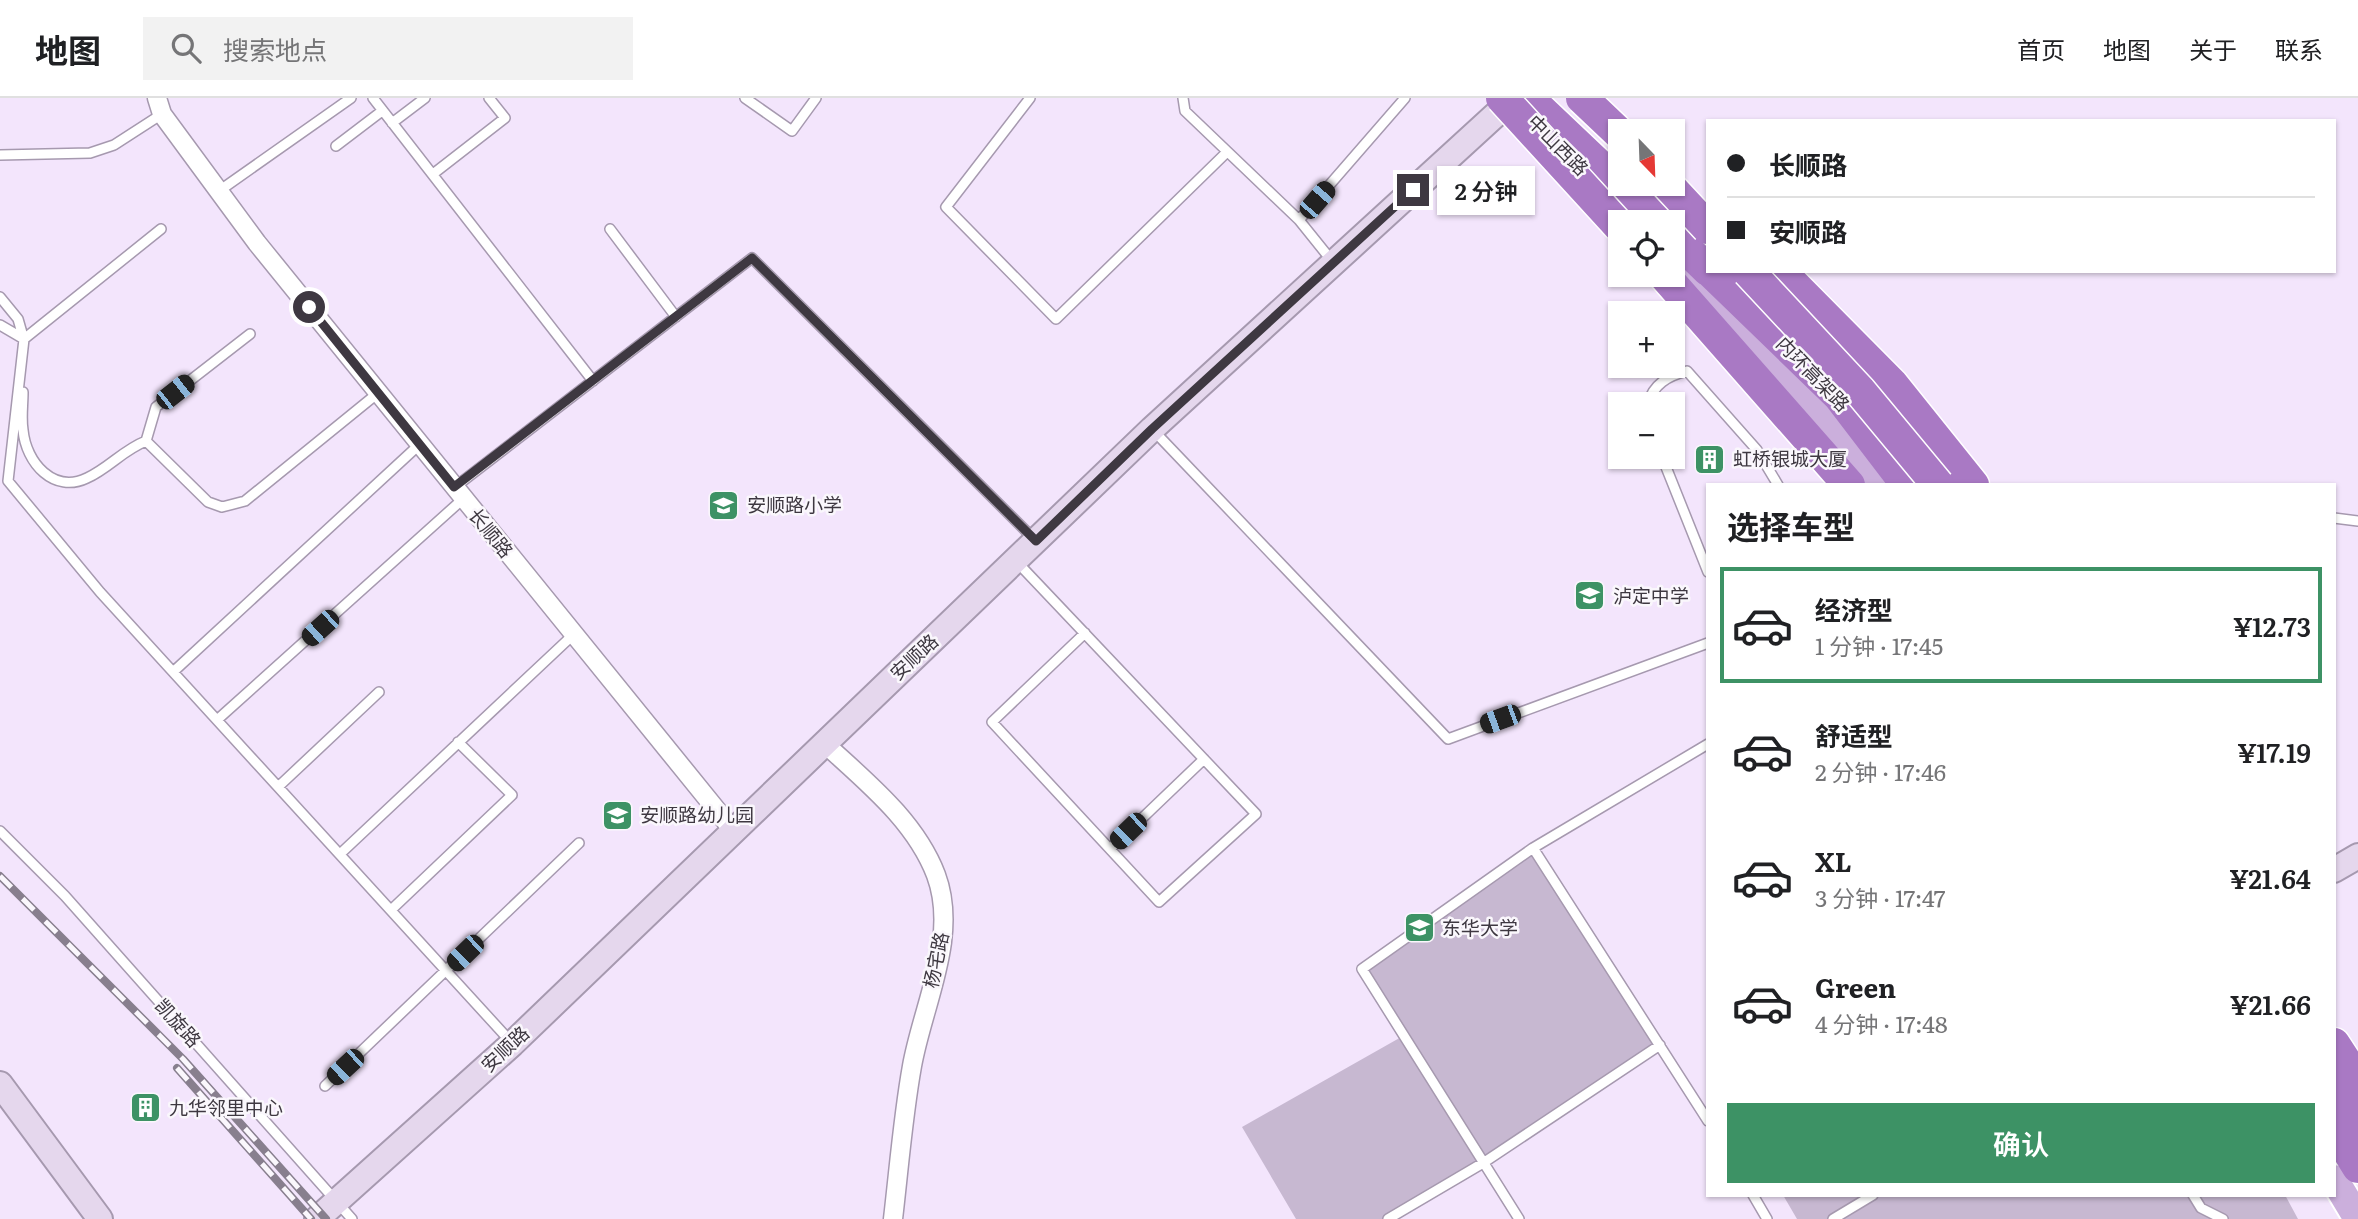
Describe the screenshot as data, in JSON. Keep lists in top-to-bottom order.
{
  "streets": {
    "highway": ["内环高架路"],
    "main road": ["中山西路"],
    "street": ["长顺路", "安顺路", "杨宅路"],
    "lane": ["凯旋路"]
  },
  "crossings": [
    ["中山西路", "安顺路"],
    ["长顺路", "安顺路"],
    ["安顺路", "杨宅路"],
    ["安顺路", "凯旋路"]
  ],
  "places": {
    "building": ["虹桥银城大厦", "九华邻里中心"],
    "school or university": [
      "安顺路小学",
      "泸定中学",
      "安顺路幼儿园",
      "东华大学"
    ]
  },
  "north": "bottom right",
  "page": {
    "header": "地图",
    "search": "搜索地点",
    "nav": [
      "首页",
      "地图",
      "关于",
      "联系"
    ],
    "map_buttons": ["+", "−"],
    "banner": ["长顺路", "安顺路"],
    "bubble": "2 分钟",
    "heading": "选择车型",
    "list": [
      {
        "name": "经济型",
        "note": "1 分钟 · 17:45",
        "value": "¥12.73"
      },
      {
        "name": "舒适型",
        "note": "2 分钟 · 17:46",
        "value": "¥17.19"
      },
      {
        "name": "XL",
        "note": "3 分钟 · 17:47",
        "value": "¥21.64"
      },
      {
        "name": "Green",
        "note": "4 分钟 · 17:48",
        "value": "¥21.66"
      }
    ],
    "buttons": "确认"
  }
}
